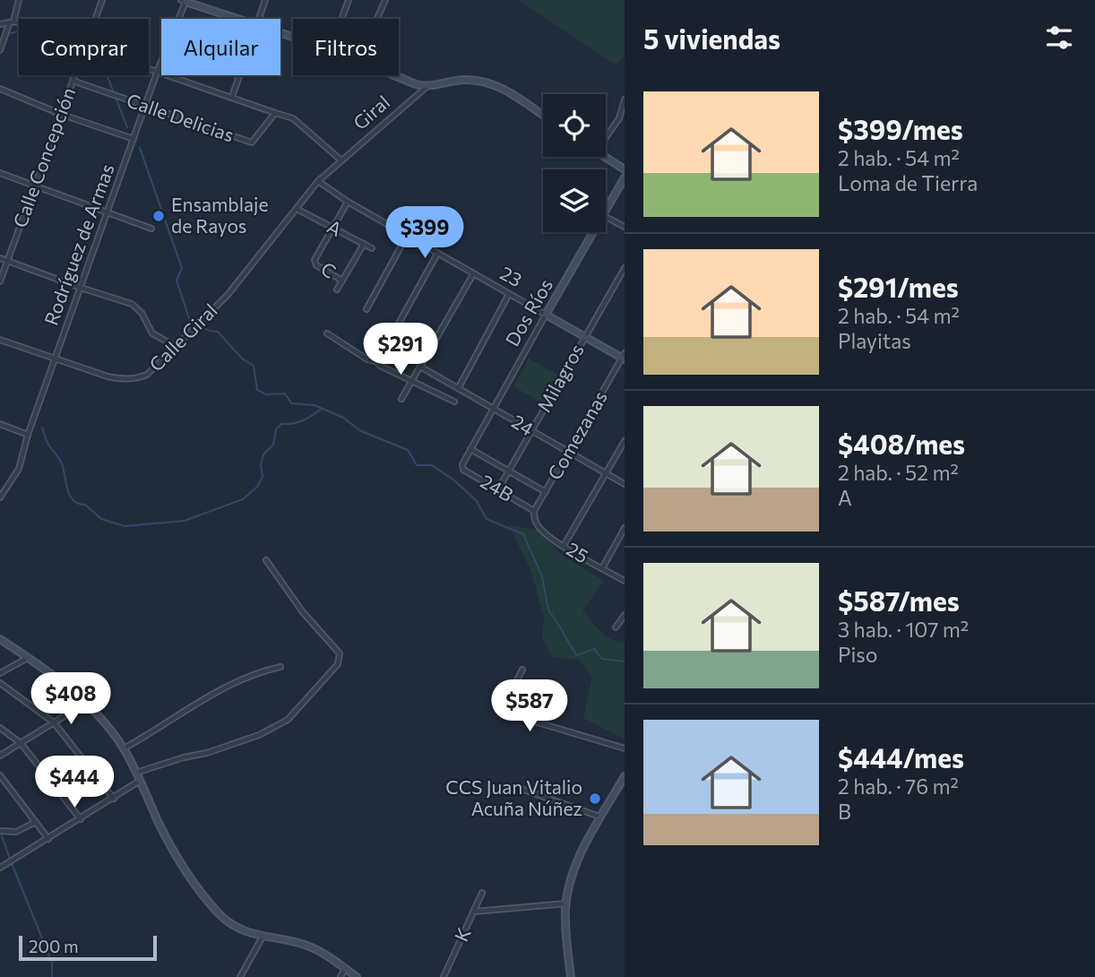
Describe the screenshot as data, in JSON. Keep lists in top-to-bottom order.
{
  "streets": {
    "main road": ["Giral", "23", "Dos Ríos"],
    "street": [
      "Calle Delicias",
      "Calle Concepción",
      "A",
      "Rodríguez de Armas",
      "C",
      "Calle Giral",
      "Milagros",
      "24",
      "Comezanas",
      "24B",
      "25",
      "K"
    ]
  },
  "crossings": [
    ["Giral", "23"],
    ["Giral", "Calle Giral"],
    ["Calle Delicias", "Calle Concepción"],
    ["Calle Delicias", "Rodríguez de Armas"],
    ["A", "C"],
    ["A", "Calle Giral"],
    ["Rodríguez de Armas", "Calle Giral"],
    ["23", "Dos Ríos"],
    ["23", "Calle Giral"],
    ["23", "Milagros"],
    ["23", "Comezanas"],
    ["Dos Ríos", "24"],
    ["Dos Ríos", "24B"],
    ["Milagros", "24"],
    ["Milagros", "24B"],
    ["24", "Comezanas"],
    ["Comezanas", "24B"],
    ["Comezanas", "25"],
    ["24B", "25"]
  ],
  "places": ["Ensamblaje de Rayos", "CCS Juan Vitalio Acuña Núñez"],
  "scale_bar": "200 m",
  "page": {
    "heading": "5 viviendas",
    "chip": ["Comprar", "Alquilar", "Filtros"],
    "list": [
      {
        "name": "$399/mes",
        "note": "2 hab. · 54 m² · Loma de Tierra"
      },
      {
        "name": "$291/mes",
        "note": "2 hab. · 54 m² · Playitas"
      },
      {
        "name": "$408/mes",
        "note": "2 hab. · 52 m² · A"
      },
      {
        "name": "$587/mes",
        "note": "3 hab. · 107 m² · Piso"
      },
      {
        "name": "$444/mes",
        "note": "2 hab. · 76 m² · B"
      }
    ],
    "price": [
      "$399",
      "$291",
      "$408",
      "$587",
      "$444"
    ],
    "scale": "200 m"
  }
}
